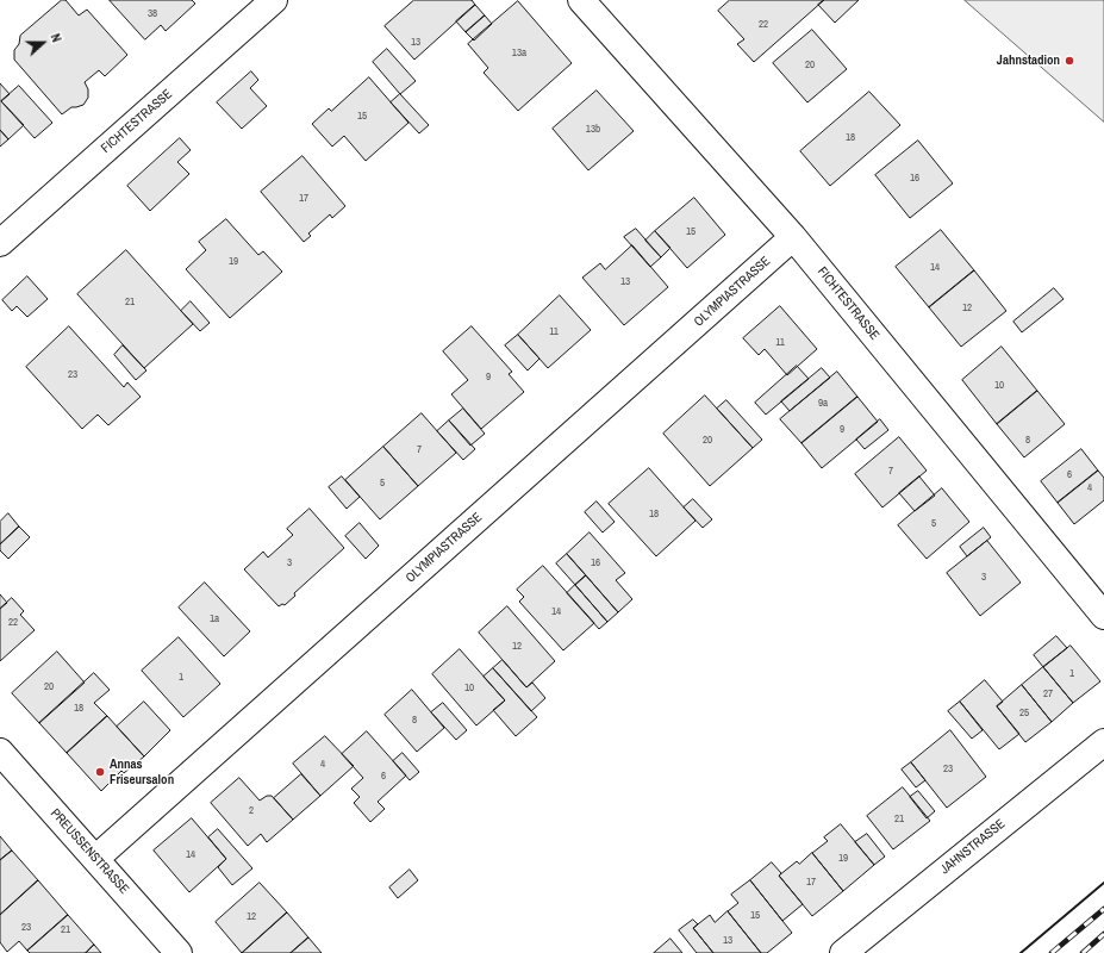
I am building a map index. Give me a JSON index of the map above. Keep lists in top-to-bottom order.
{
  "streets": {
    "street": [
      "FICHTESTRASSE",
      "OLYMPIASTRASSE",
      "JAHNSTRASSE",
      "PREUSSENSTRASSE"
    ]
  },
  "crossings": [
    ["FICHTESTRASSE", "OLYMPIASTRASSE"],
    ["OLYMPIASTRASSE", "PREUSSENSTRASSE"]
  ],
  "places": ["Jahnstadion", "Annas Friseursalon"],
  "house_numbers": [
    "38",
    "22",
    "13",
    "13a",
    "20",
    "15",
    "13b",
    "18",
    "16",
    "17",
    "15",
    "19",
    "14",
    "13",
    "21",
    "12",
    "11",
    "11",
    "23",
    "9",
    "10",
    "9a",
    "9",
    "20",
    "8",
    "7",
    "7",
    "6",
    "5",
    "4",
    "18",
    "5",
    "3",
    "16",
    "3",
    "14",
    "1a",
    "22",
    "12",
    "1",
    "1",
    "20",
    "10",
    "27",
    "18",
    "25",
    "8",
    "4",
    "23",
    "6",
    "2",
    "21",
    "14",
    "19",
    "17",
    "15",
    "12",
    "23",
    "21",
    "13"
  ],
  "north": "right"
}
